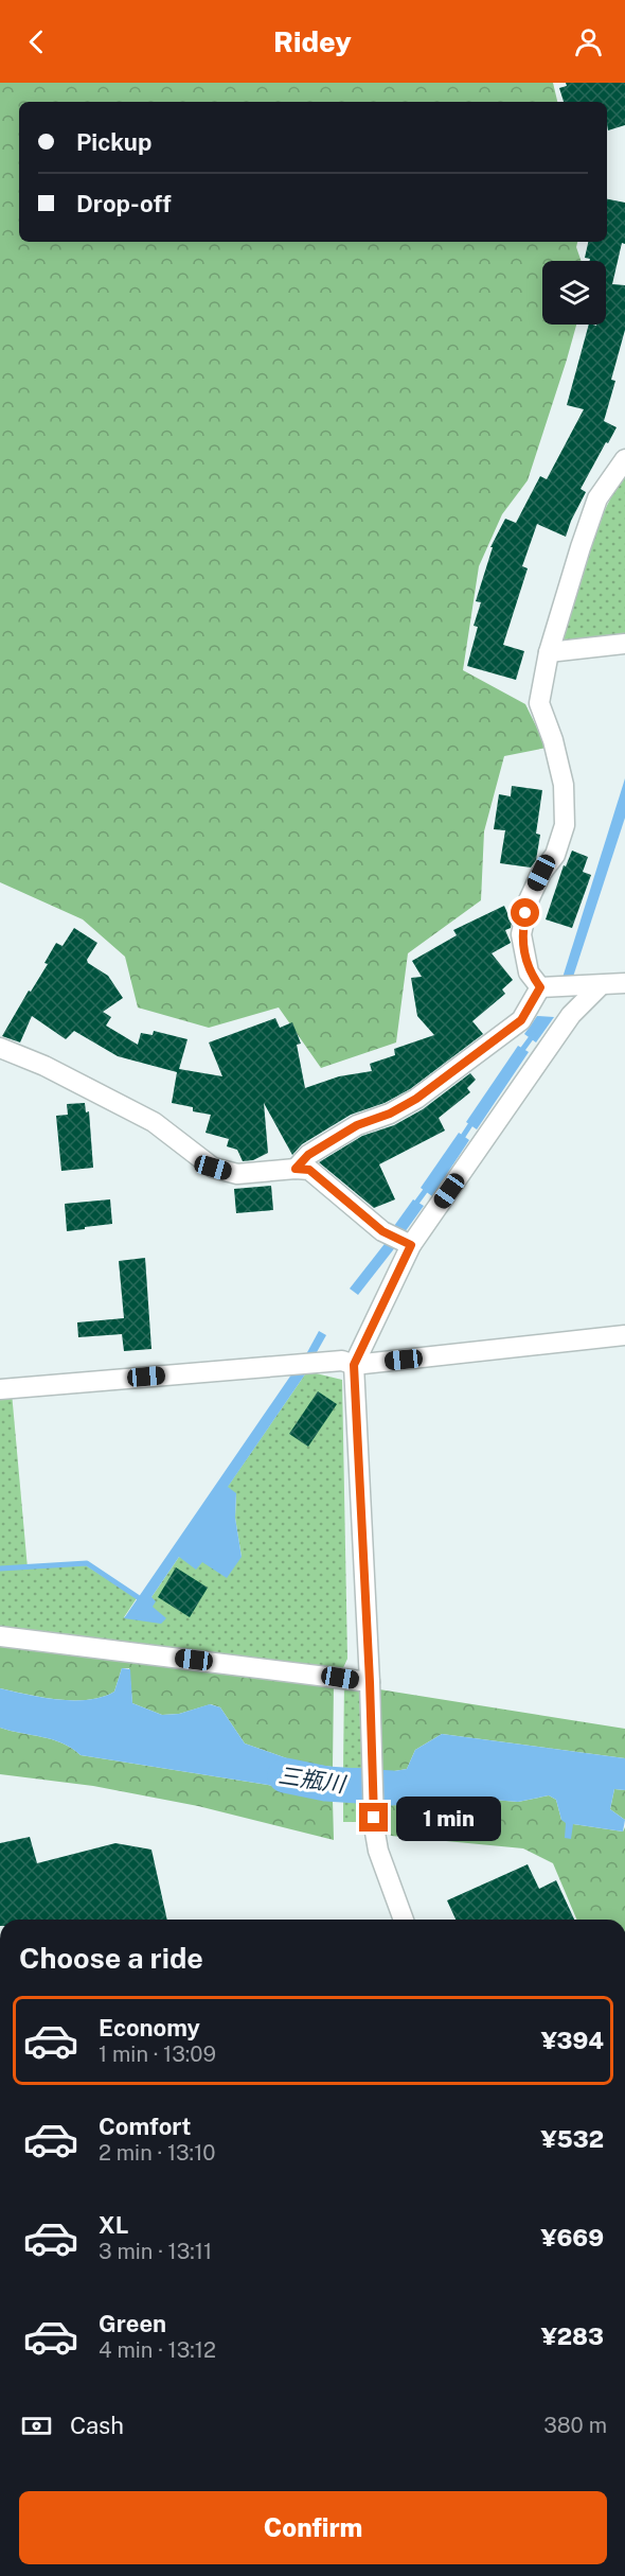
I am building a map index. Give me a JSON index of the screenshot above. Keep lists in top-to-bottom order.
{
  "water": ["三瓶川"],
  "page": {
    "header": "Ridey",
    "banner": ["Pickup", "Drop-off"],
    "bubble": "1 min",
    "heading": "Choose a ride",
    "list": [
      {
        "name": "Economy",
        "note": "1 min · 13:09",
        "value": "¥394"
      },
      {
        "name": "Comfort",
        "note": "2 min · 13:10",
        "value": "¥532"
      },
      {
        "name": "XL",
        "note": "3 min · 13:11",
        "value": "¥669"
      },
      {
        "name": "Green",
        "note": "4 min · 13:12",
        "value": "¥283"
      }
    ],
    "pay": ["Cash", "380 m"],
    "buttons": "Confirm"
  }
}
